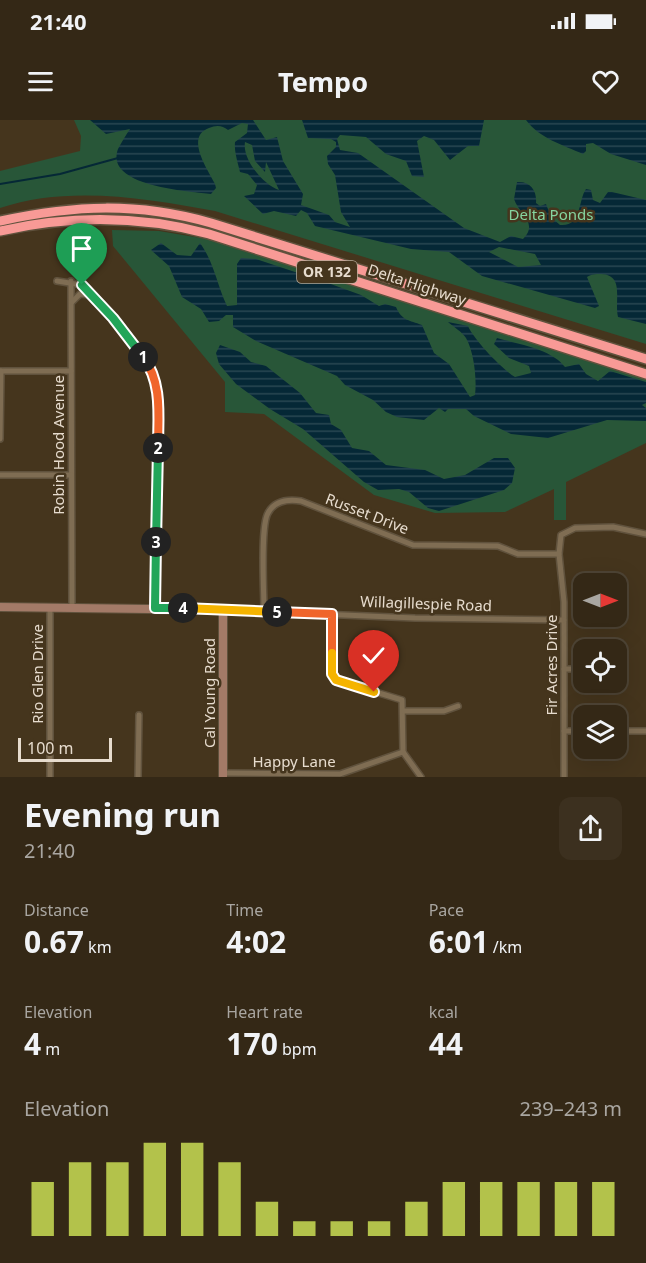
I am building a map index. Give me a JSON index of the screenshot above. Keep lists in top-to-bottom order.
{
  "streets": {
    "highway": ["OR 132", "Delta Highway"],
    "main road": ["Willagillespie Road", "Cal Young Road"],
    "street": [
      "Robin Hood Avenue",
      "Russet Drive",
      "Fir Acres Drive",
      "Rio Glen Drive",
      "Happy Lane"
    ]
  },
  "crossings": [
    ["Robin Hood Avenue", "Willagillespie Road"],
    ["Russet Drive", "Willagillespie Road"],
    ["Russet Drive", "Fir Acres Drive"],
    ["Willagillespie Road", "Fir Acres Drive"],
    ["Willagillespie Road", "Rio Glen Drive"],
    ["Willagillespie Road", "Cal Young Road"],
    ["Cal Young Road", "Happy Lane"]
  ],
  "parks": ["Delta Ponds"],
  "scale_bar": "100 m",
  "north": "right",
  "page": {
    "status": "21:40",
    "header": "Tempo",
    "pins": [
      "1",
      "2",
      "3",
      "4",
      "5"
    ],
    "scale": "100 m",
    "heading": ["Evening run", "21:40"],
    "stats": [
      ["Distance", "0.67 km"],
      ["Time", "4:02"],
      ["Pace", "6:01 /km"],
      ["Elevation", "4 m"],
      ["Heart rate", "170 bpm"],
      ["kcal", "44"]
    ],
    "chart": ["Elevation", "239–243 m"]
  }
}
